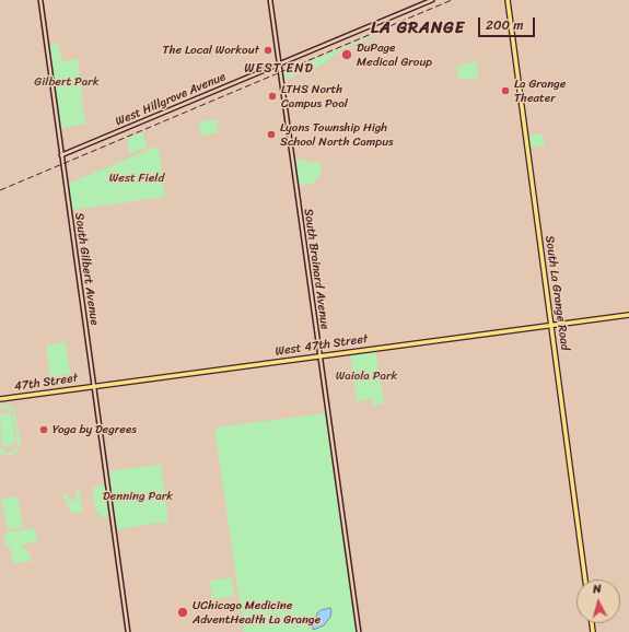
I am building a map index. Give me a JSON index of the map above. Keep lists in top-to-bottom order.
{
  "streets": {
    "main road": ["South La Grange Road", "West 47th Street", "47th Street"],
    "street": ["West Hillgrove Avenue", "South Gilbert Avenue", "South Brainard Avenue"]
  },
  "crossings": [
    ["West Hillgrove Avenue", "South Gilbert Avenue"],
    ["West Hillgrove Avenue", "South Brainard Avenue"],
    ["South Gilbert Avenue", "West 47th Street"],
    ["South Gilbert Avenue", "47th Street"],
    ["South Brainard Avenue", "West 47th Street"],
    ["South La Grange Road", "West 47th Street"],
    ["West 47th Street", "47th Street"]
  ],
  "districts": ["LA GRANGE", "WEST END"],
  "parks": [
    "Gilbert Park",
    "West Field",
    "Waiola Park",
    "Denning Park"
  ],
  "places": [
    "The Local Workout",
    "DuPage Medical Group",
    "La Grange Theater",
    "LTHS North Campus Pool",
    "Lyons Township High School North Campus",
    "Yoga by Degrees",
    "UChicago Medicine AdventHealth La Grange"
  ],
  "scale_bar": "200 m",
  "north": "top"
}
